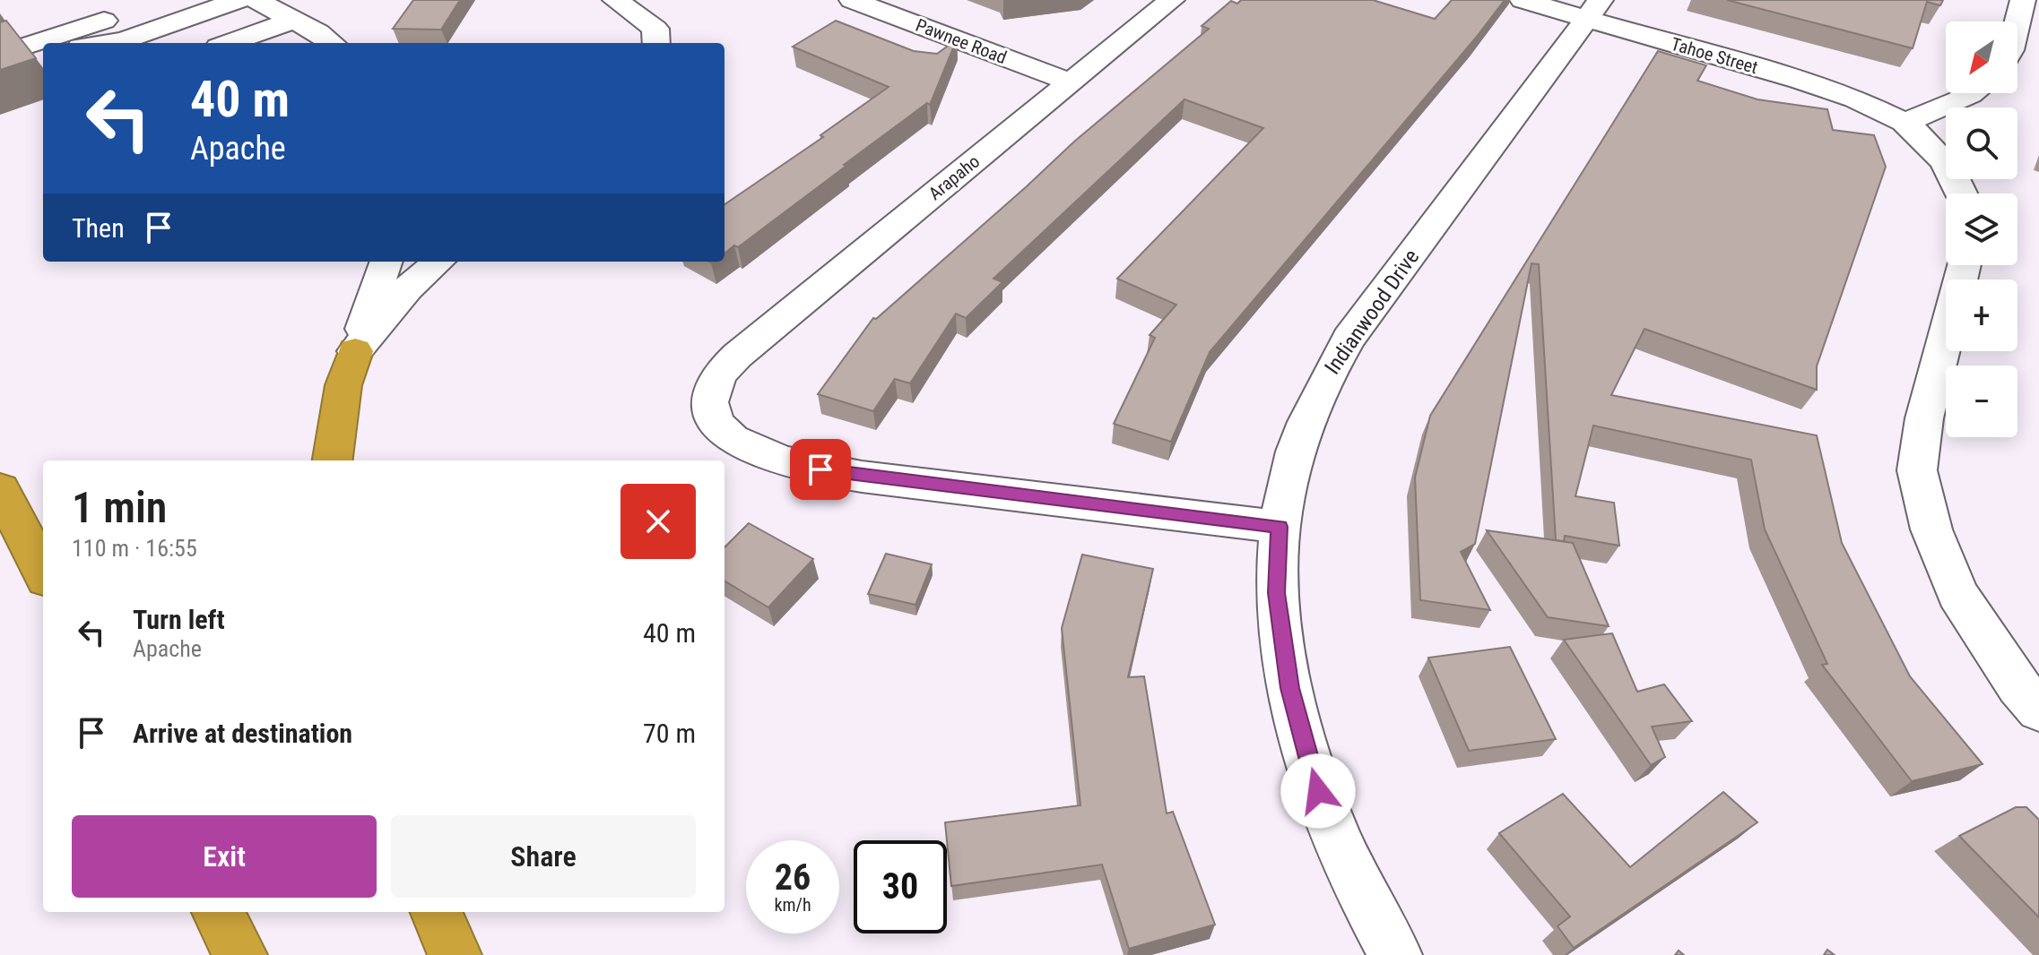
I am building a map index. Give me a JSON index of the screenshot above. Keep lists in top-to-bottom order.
{
  "streets": {
    "street": [
      "Pawnee Road",
      "Tahoe Street",
      "Arapaho",
      "Indianwood Drive"
    ]
  },
  "crossings": [
    ["Pawnee Road", "Arapaho"],
    ["Tahoe Street", "Indianwood Drive"],
    ["Arapaho", "Indianwood Drive"]
  ],
  "north": "bottom left",
  "page": {
    "map_buttons": ["+", "−"],
    "turn": ["40 m", "Apache"],
    "then": "Then",
    "heading": ["1 min", "110 m · 16:55"],
    "list": [
      {
        "name": "Turn left",
        "note": "Apache",
        "value": "40 m"
      },
      {
        "name": "Arrive at destination",
        "value": "70 m"
      }
    ],
    "buttons": ["Exit", "Share"],
    "speed": "26 km/h",
    "limit": "30"
  }
}
